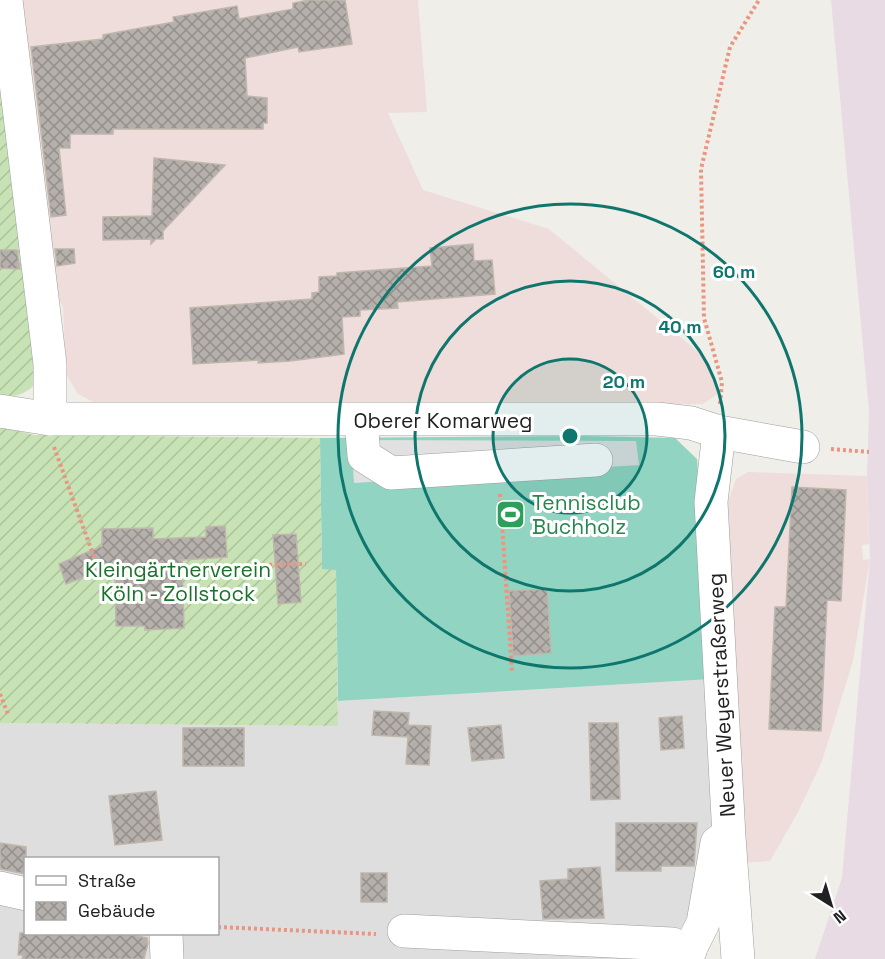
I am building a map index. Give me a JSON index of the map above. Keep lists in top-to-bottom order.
{
  "streets": {
    "street": ["Oberer Komarweg", "Neuer Weyerstraßerweg"]
  },
  "crossings": [
    ["Oberer Komarweg", "Neuer Weyerstraßerweg"]
  ],
  "parks": ["Kleingärtnerverein Köln - Zollstock"],
  "places": {
    "sports": ["Tennisclub Buchholz"]
  },
  "legend": ["Straße", "Gebäude"],
  "north": "bottom right",
  "rings": ["60 m", "40 m", "20 m"]
}
